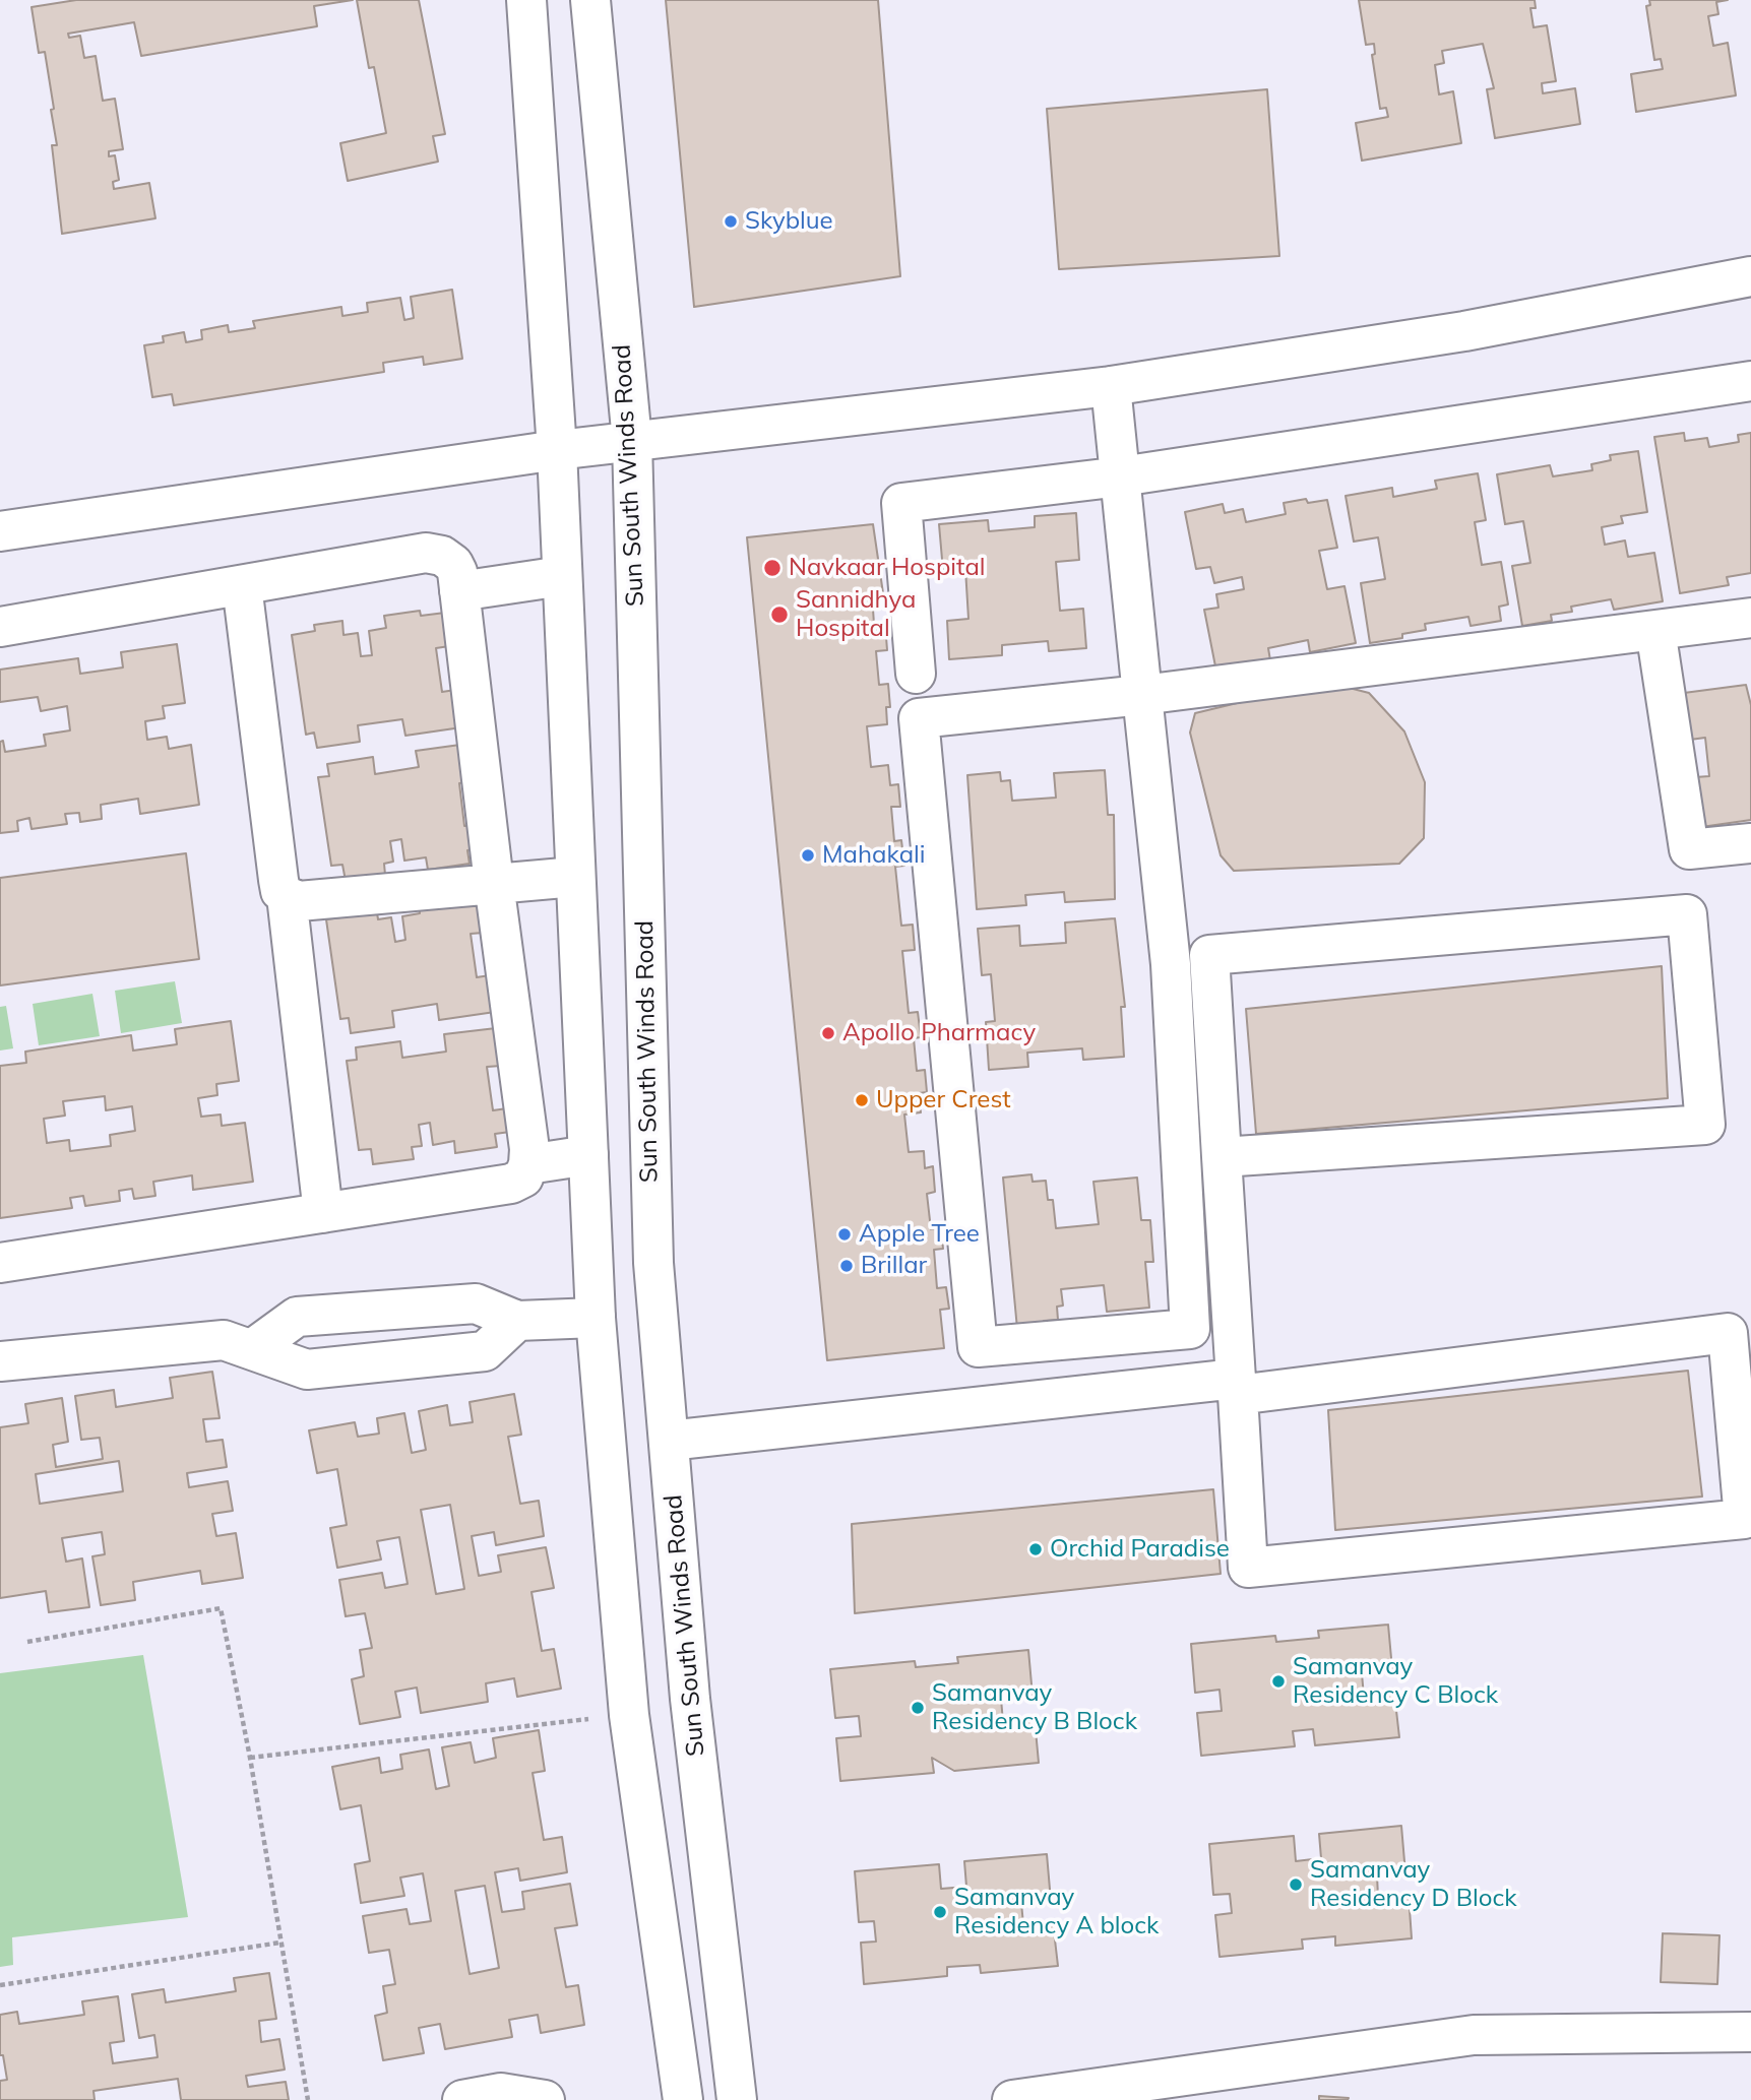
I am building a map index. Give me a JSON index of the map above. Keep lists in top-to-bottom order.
{
  "streets": {
    "street": ["Sun South Winds Road"]
  },
  "places": [
    "Skyblue",
    "Navkaar Hospital",
    "Sannidhya Hospital",
    "Mahakali",
    "Apollo Pharmacy",
    "Upper Crest",
    "Apple Tree",
    "Brillar",
    "Orchid Paradise",
    "Samanvay Residency C Block",
    "Samanvay Residency B Block",
    "Samanvay Residency D Block",
    "Samanvay Residency A block"
  ]
}
